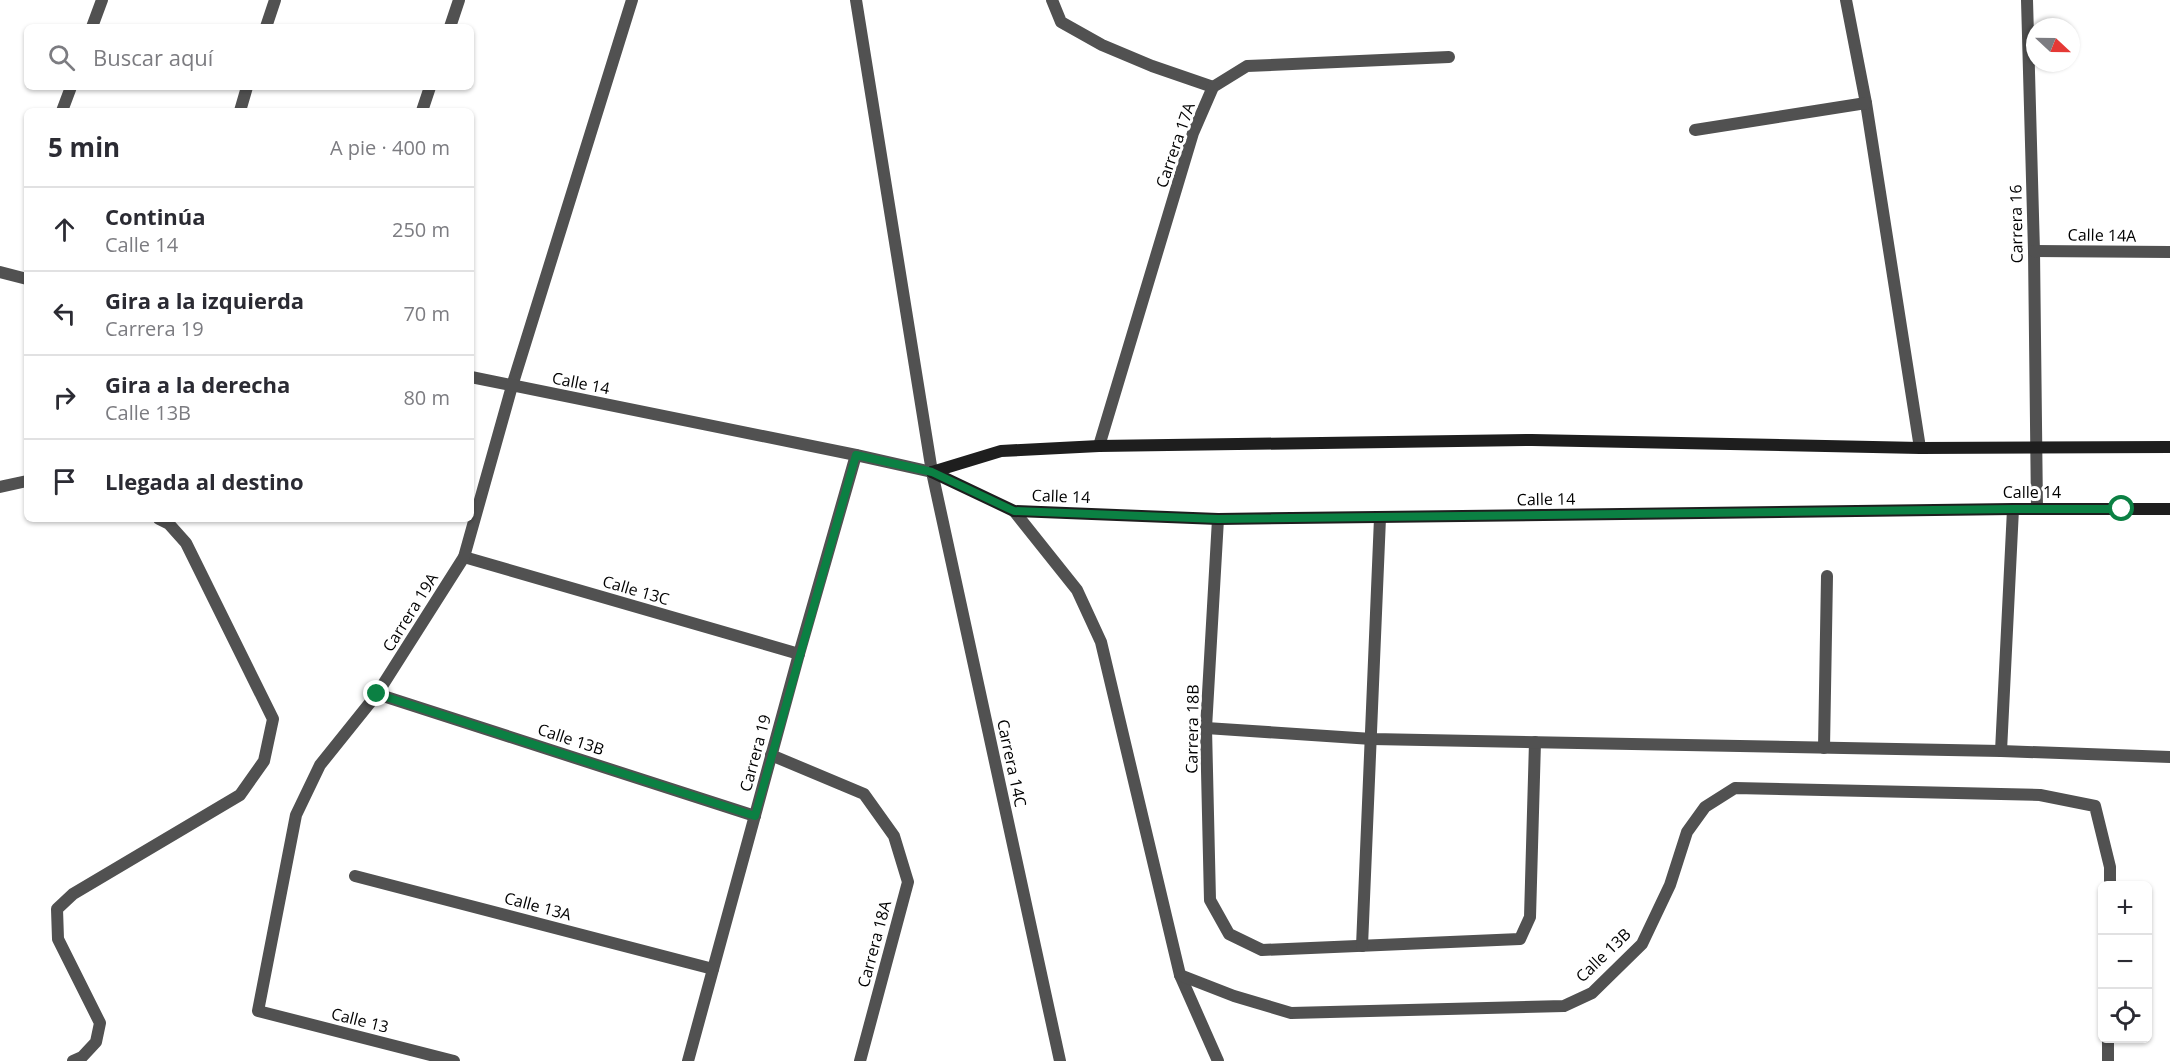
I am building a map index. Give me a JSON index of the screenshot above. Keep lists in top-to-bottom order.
{
  "streets": {
    "main road": ["Calle 14"],
    "street": [
      "Carrera 17A",
      "Carrera 16",
      "Calle 14A",
      "Calle 13C",
      "Carrera 19A",
      "Carrera 18B",
      "Calle 13B",
      "Carrera 19",
      "Carrera 14C",
      "Calle 13A",
      "Carrera 18A",
      "Calle 13"
    ]
  },
  "crossings": [
    ["Carrera 17A", "Calle 14"],
    ["Carrera 16", "Calle 14A"],
    ["Carrera 16", "Calle 14"],
    ["Calle 14", "Carrera 19A"],
    ["Calle 14", "Carrera 18B"],
    ["Calle 14", "Carrera 19"],
    ["Calle 14", "Carrera 14C"],
    ["Calle 13C", "Carrera 19A"],
    ["Calle 13C", "Carrera 19"],
    ["Carrera 19A", "Calle 13B"],
    ["Carrera 19A", "Calle 13"],
    ["Calle 13B", "Carrera 19"],
    ["Carrera 19", "Calle 13A"],
    ["Carrera 19", "Carrera 18A"]
  ],
  "north": "right",
  "page": {
    "search": "Buscar aquí",
    "heading": ["5 min", "A pie · 400 m"],
    "list": [
      ["Continúa", "Calle 14", "250 m"],
      ["Gira a la izquierda", "Carrera 19", "70 m"],
      ["Gira a la derecha", "Calle 13B", "80 m"],
      "Llegada al destino"
    ],
    "map_buttons": ["+", "−"]
  }
}
